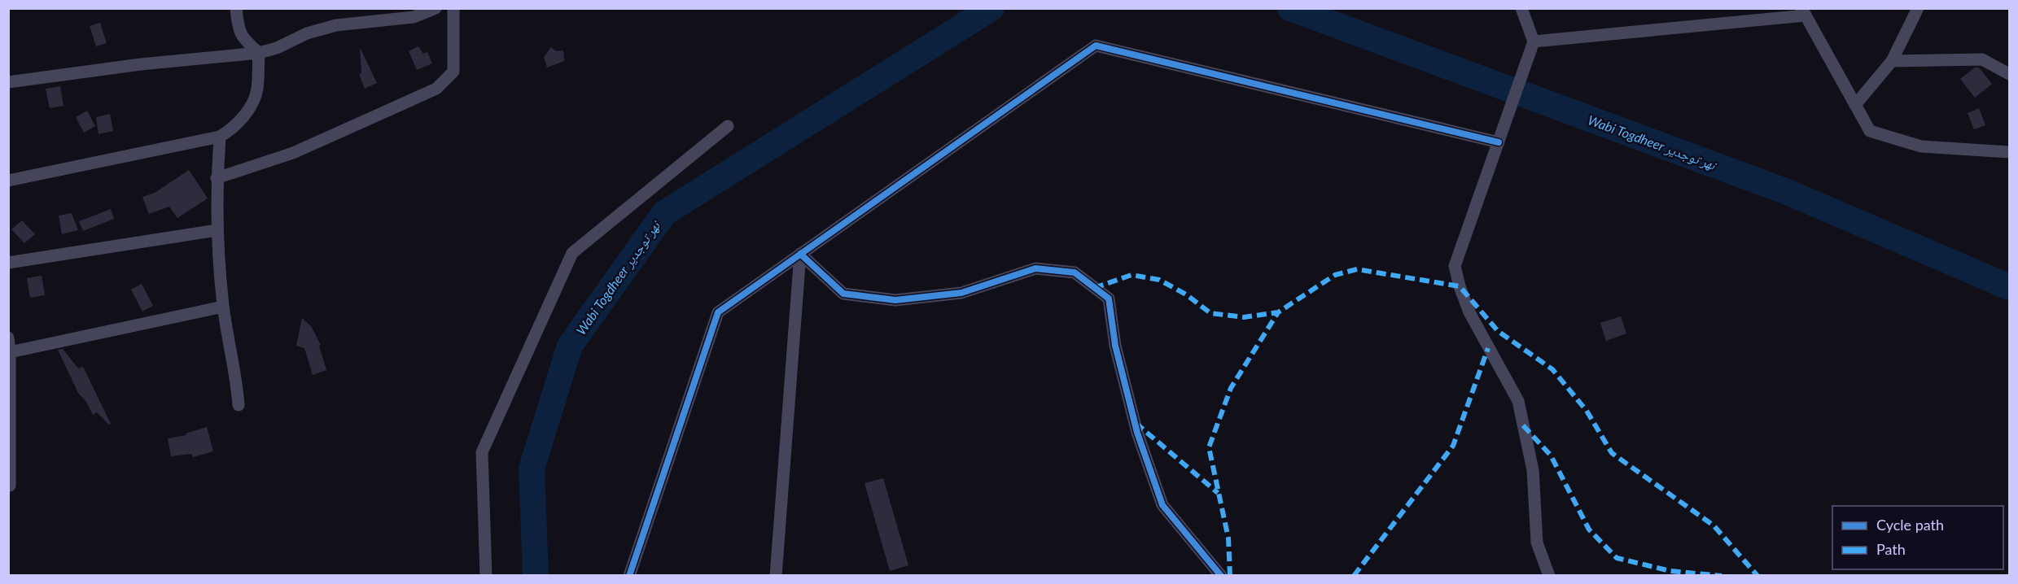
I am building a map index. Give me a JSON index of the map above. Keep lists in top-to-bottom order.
{
  "water": ["Wabi Togdheer نهر توجدير"],
  "legend": ["Cycle path", "Path"]
}
